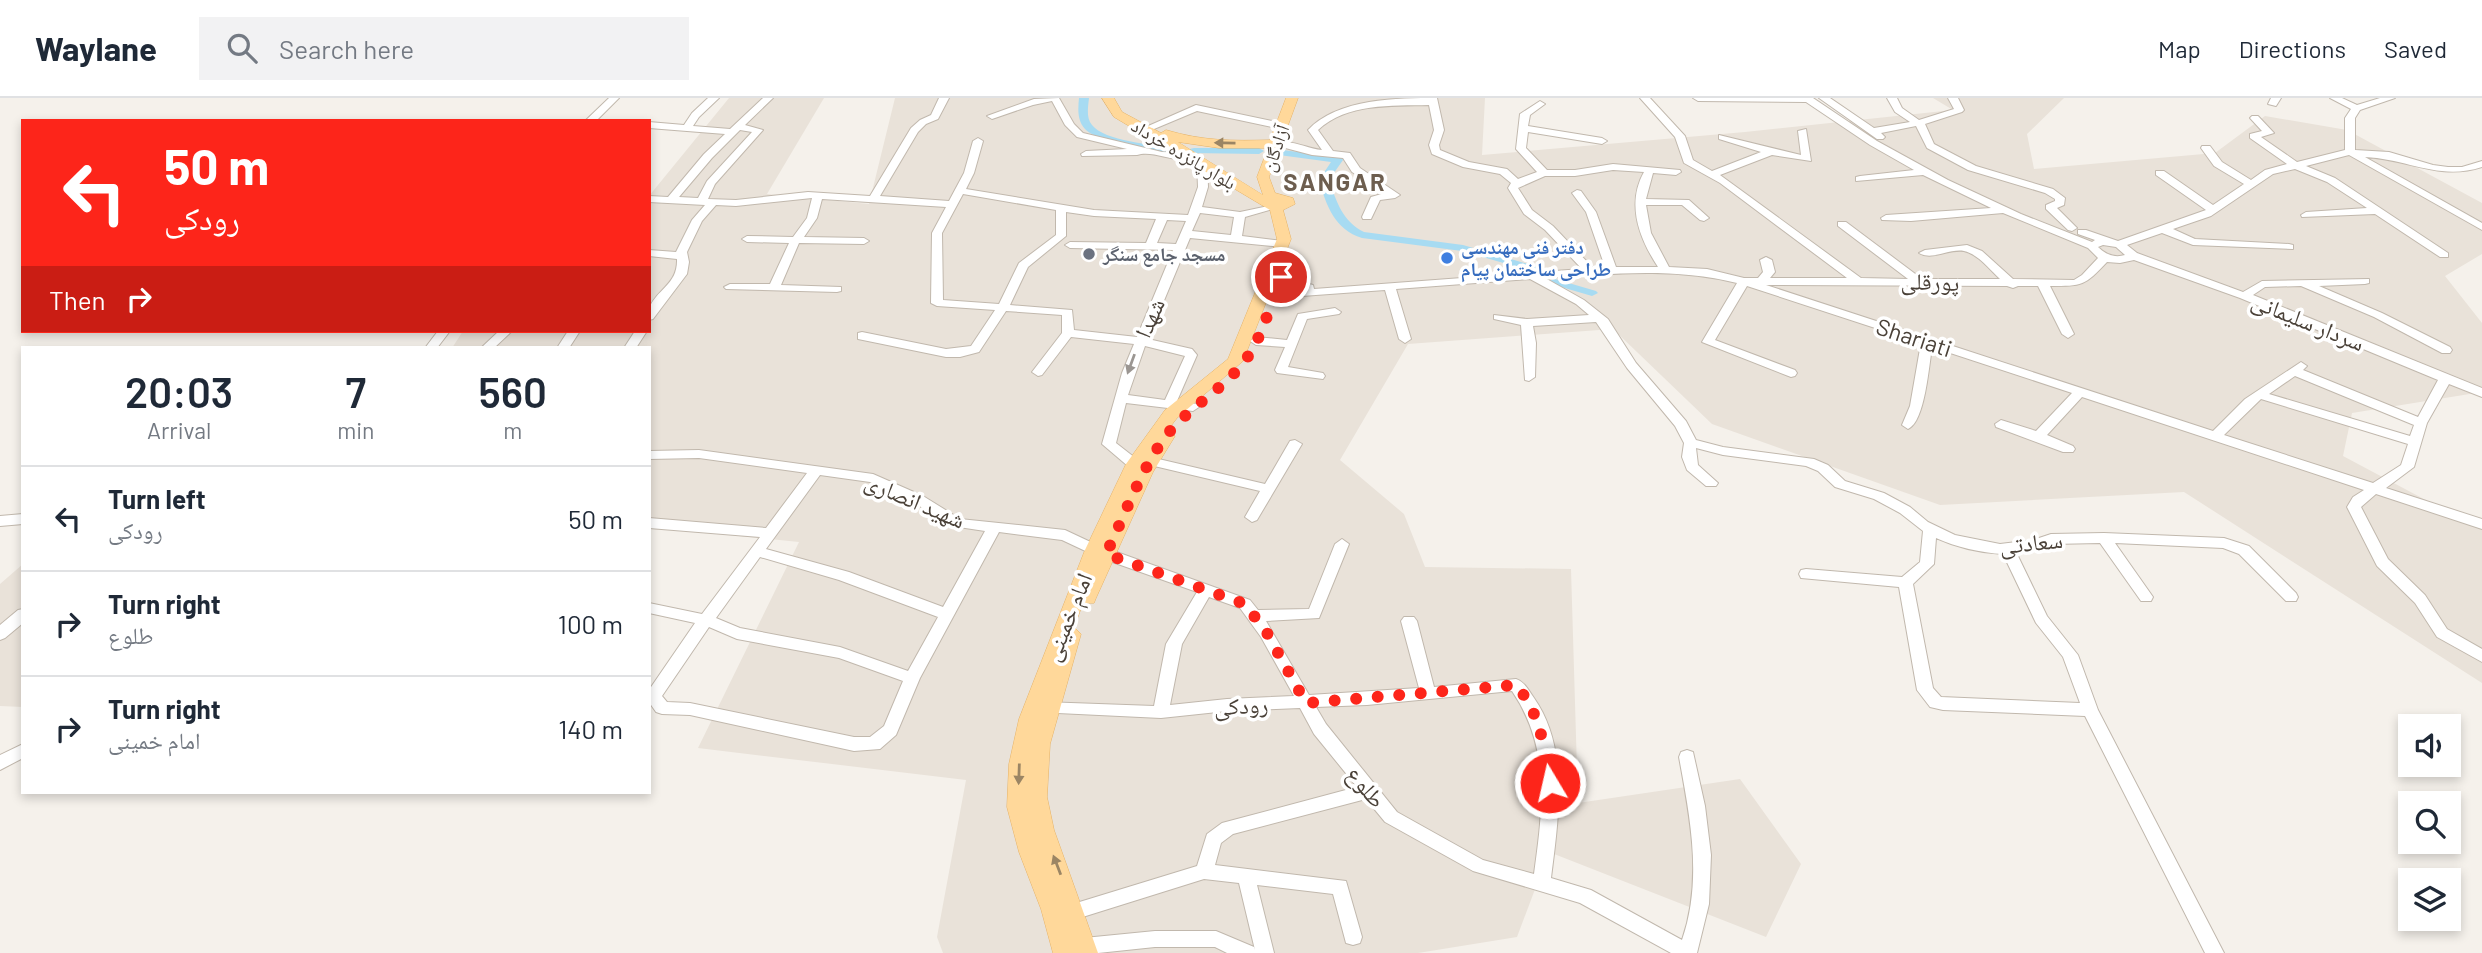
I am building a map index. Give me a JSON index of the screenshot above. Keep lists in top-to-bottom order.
{
  "streets": {
    "main road": ["آزادگان", "بلوار پانزده خرداد", "امام خمینی"],
    "street": [
      "پورقلی",
      "شهدا",
      "سردار سلیمانی",
      "Shariati",
      "شهید انصاری",
      "سعادتی",
      "رودکی",
      "طلوع"
    ]
  },
  "crossings": [
    ["آزادگان", "بلوار پانزده خرداد"],
    ["آزادگان", "امام خمینی"],
    ["بلوار پانزده خرداد", "شهدا"],
    ["بلوار پانزده خرداد", "امام خمینی"],
    ["پورقلی", "Shariati"],
    ["شهدا", "امام خمینی"],
    ["Shariati", "امام خمینی"],
    ["شهید انصاری", "امام خمینی"],
    ["شهید انصاری", "طلوع"],
    ["امام خمینی", "رودکی"],
    ["امام خمینی", "طلوع"],
    ["رودکی", "طلوع"]
  ],
  "districts": ["SANGAR"],
  "places": ["مسجد جامع سنگر", "دفتر فنی مهندسی طراحی ساختمان پیام"],
  "page": {
    "header": "Waylane",
    "search": "Search here",
    "nav": ["Map", "Directions", "Saved"],
    "turn": ["50 m", "رودکی"],
    "then": "Then",
    "eta": [
      "20:03",
      "Arrival",
      "7",
      "min",
      "560",
      "m"
    ],
    "list": [
      {
        "name": "Turn left",
        "note": "رودکی",
        "value": "50 m"
      },
      {
        "name": "Turn right",
        "note": "طلوع",
        "value": "100 m"
      },
      {
        "name": "Turn right",
        "note": "امام خمینی",
        "value": "140 m"
      }
    ]
  }
}
